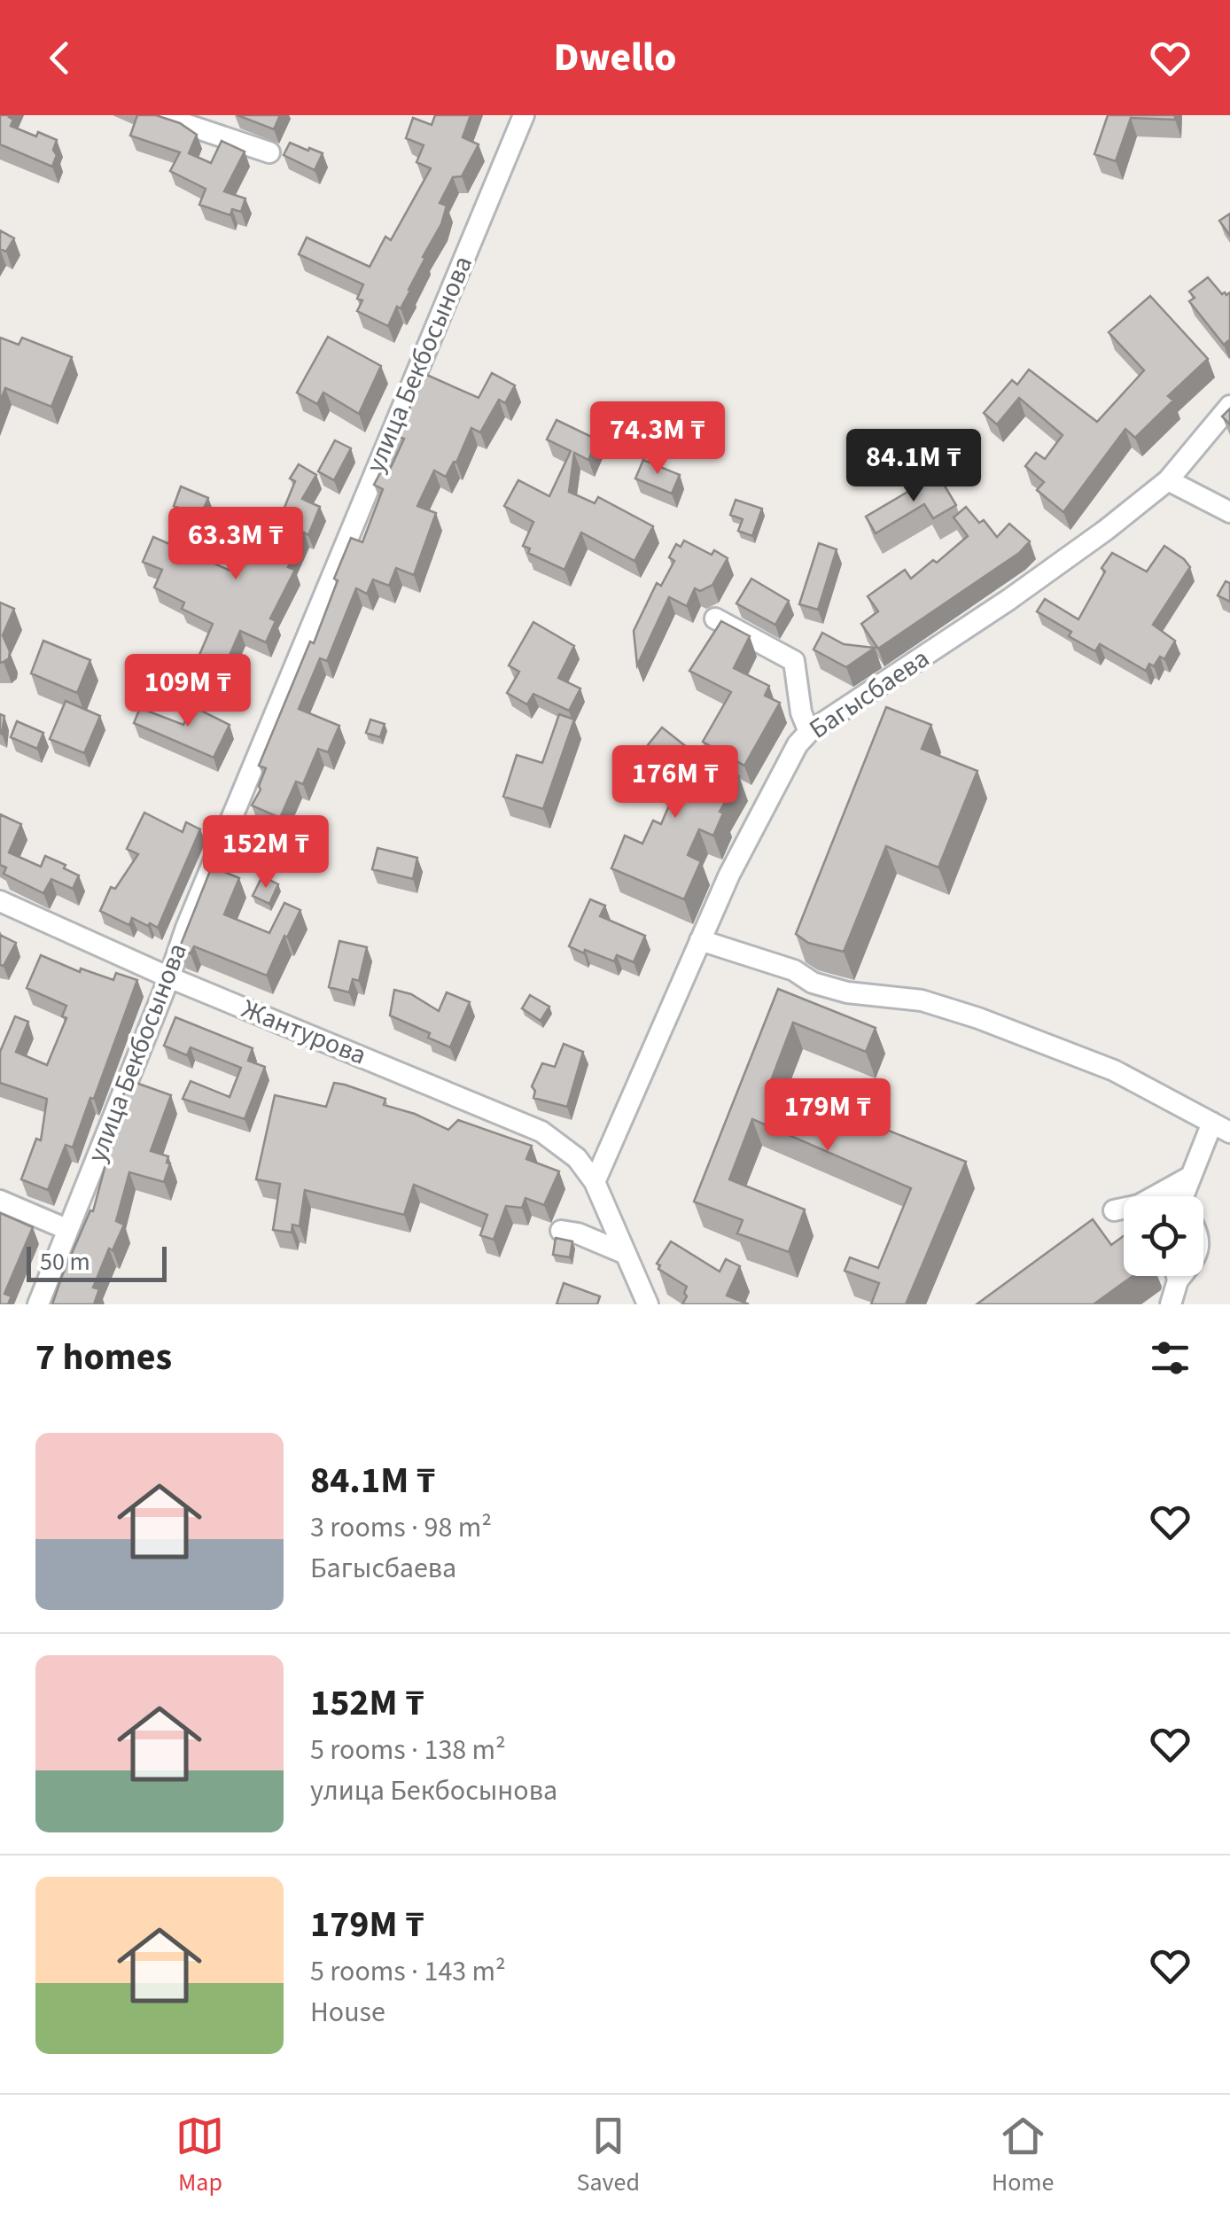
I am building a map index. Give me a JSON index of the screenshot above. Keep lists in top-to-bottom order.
{
  "streets": {
    "street": ["улица Бекбосынова", "Багысбаева", "Жантурова"]
  },
  "crossings": [
    ["улица Бекбосынова", "Жантурова"],
    ["Багысбаева", "Жантурова"]
  ],
  "scale_bar": "50 m",
  "page": {
    "header": "Dwello",
    "price": [
      "74.3M ₸",
      "84.1M ₸",
      "63.3M ₸",
      "109M ₸",
      "176M ₸",
      "152M ₸",
      "179M ₸"
    ],
    "scale": "50 m",
    "heading": "7 homes",
    "list": [
      {
        "name": "84.1M ₸",
        "note": "3 rooms · 98 m² · Багысбаева"
      },
      {
        "name": "152M ₸",
        "note": "5 rooms · 138 m² · улица Бекбосынова"
      },
      {
        "name": "179M ₸",
        "note": "5 rooms · 143 m² · House"
      }
    ],
    "tabs": ["Map", "Saved", "Home"]
  }
}
